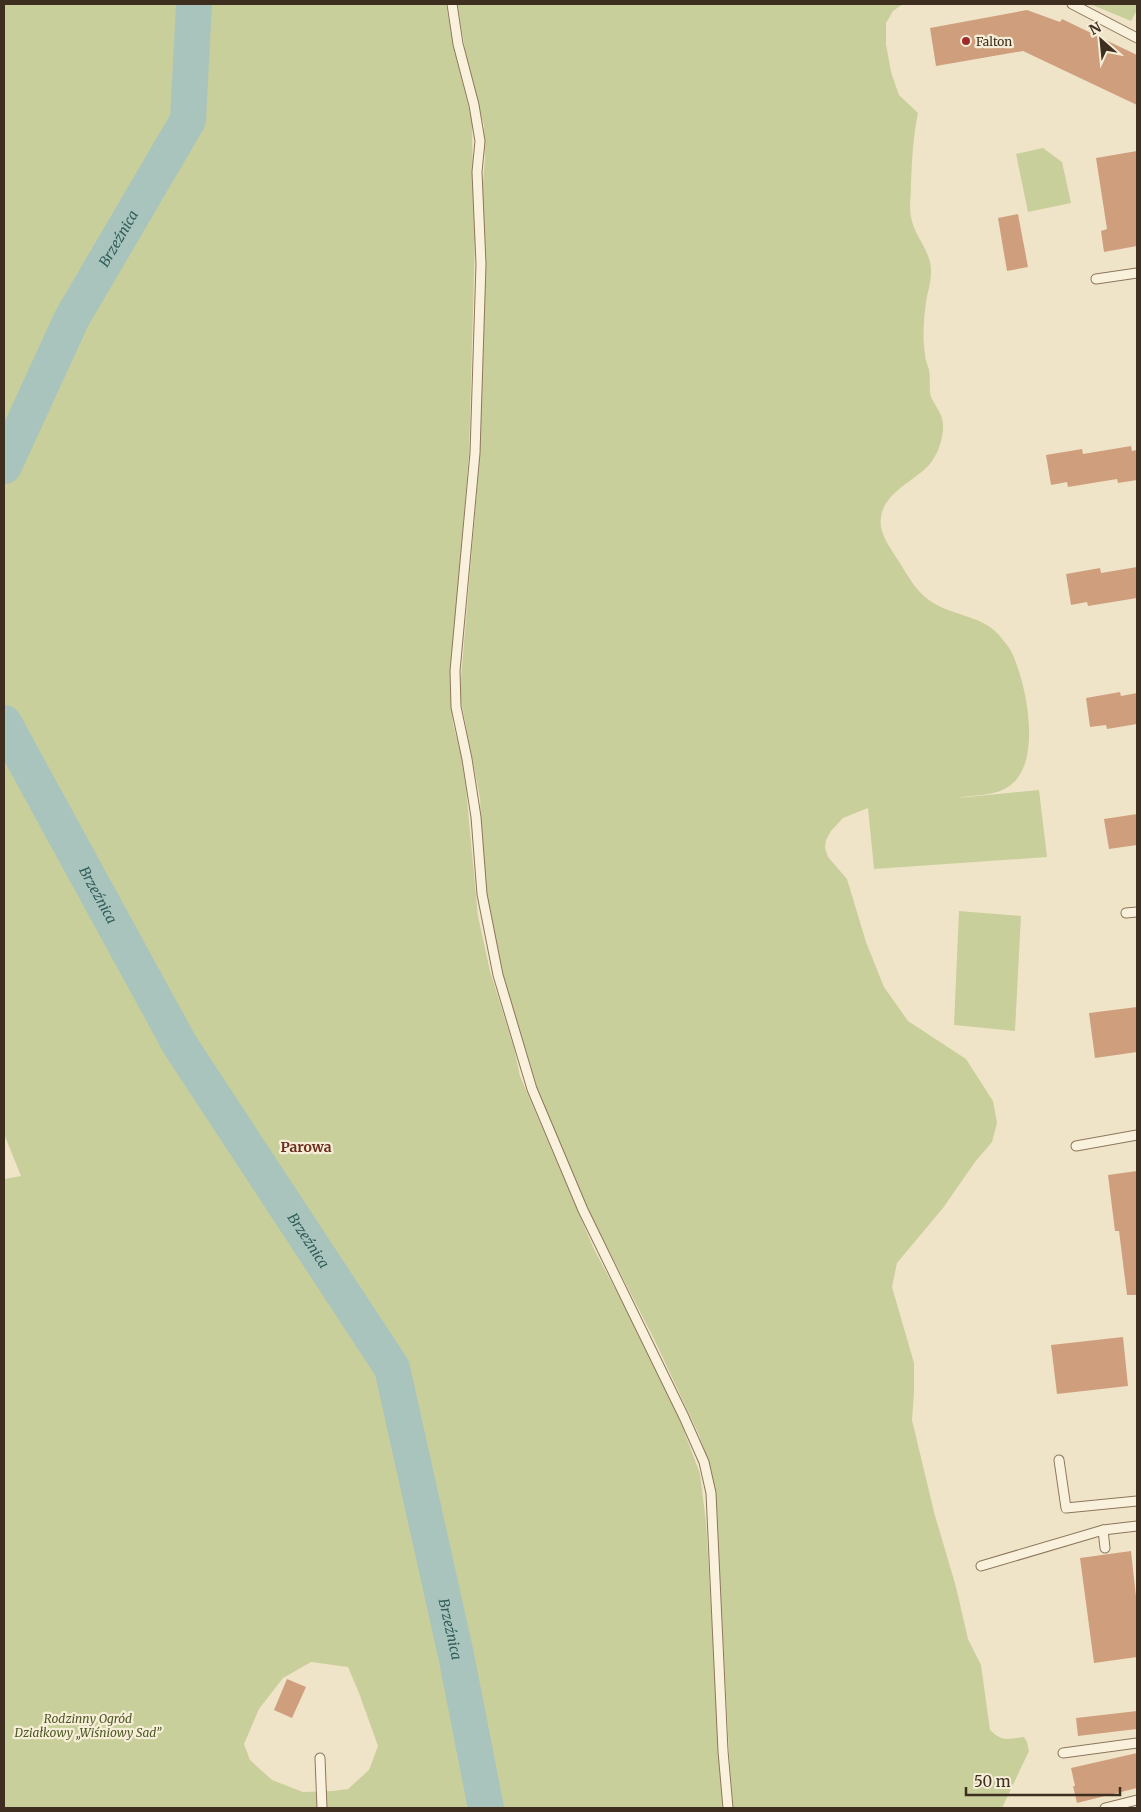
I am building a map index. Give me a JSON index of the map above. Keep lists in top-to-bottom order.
{
  "districts": ["Parowa"],
  "water": ["Brzeźnica"],
  "parks": ["Rodzinny Ogród Działkowy „Wiśniowy Sad”"],
  "places": ["Falton"],
  "scale_bar": "50 m",
  "north": "top left"
}
